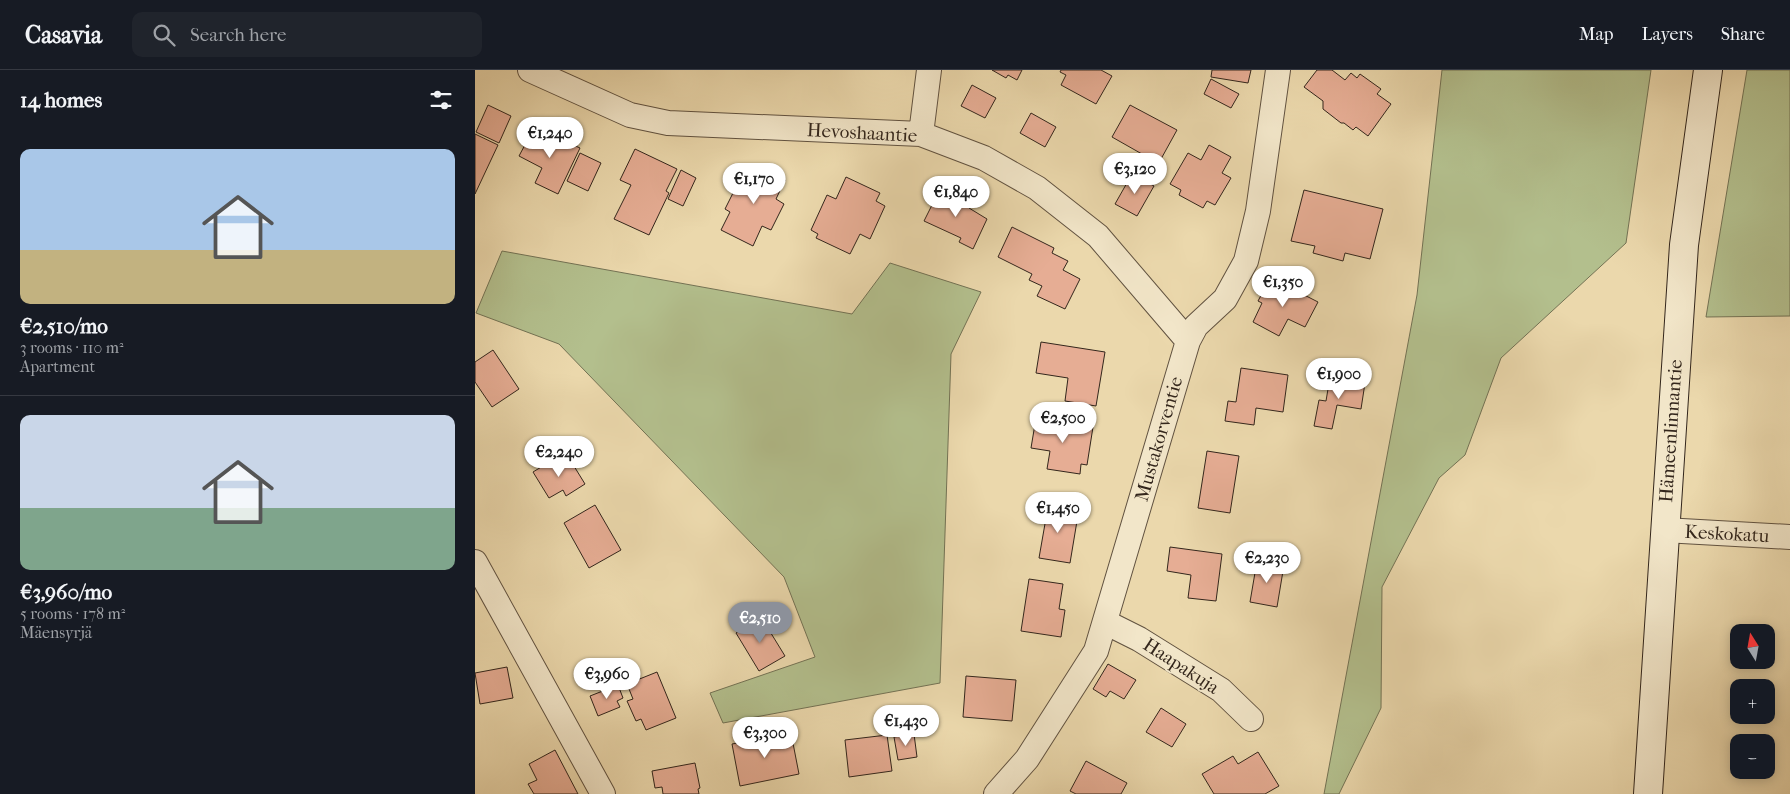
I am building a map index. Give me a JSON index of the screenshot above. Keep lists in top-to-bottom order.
{
  "streets": {
    "main road": ["Hämeenlinnantie"],
    "street": [
      "Hevoshaantie",
      "Mustakorventie",
      "Keskokatu",
      "Haapakuja"
    ]
  },
  "crossings": [
    ["Hevoshaantie", "Mustakorventie"],
    ["Hämeenlinnantie", "Keskokatu"],
    ["Mustakorventie", "Haapakuja"]
  ],
  "north": "top",
  "page": {
    "header": "Casavia",
    "search": "Search here",
    "nav": ["Map", "Layers", "Share"],
    "heading": "14 homes",
    "price": [
      "€1,240",
      "€3,120",
      "€1,170",
      "€1,840",
      "€1,350",
      "€1,900",
      "€2,500",
      "€2,240",
      "€1,450",
      "€2,230",
      "€2,510",
      "€3,960",
      "€1,430",
      "€3,300"
    ],
    "list": [
      {
        "name": "€2,510/mo",
        "note": "3 rooms · 110 m² · Apartment"
      },
      {
        "name": "€3,960/mo",
        "note": "5 rooms · 178 m² · Mäensyrjä"
      }
    ],
    "map_buttons": ["+", "−"]
  }
}
